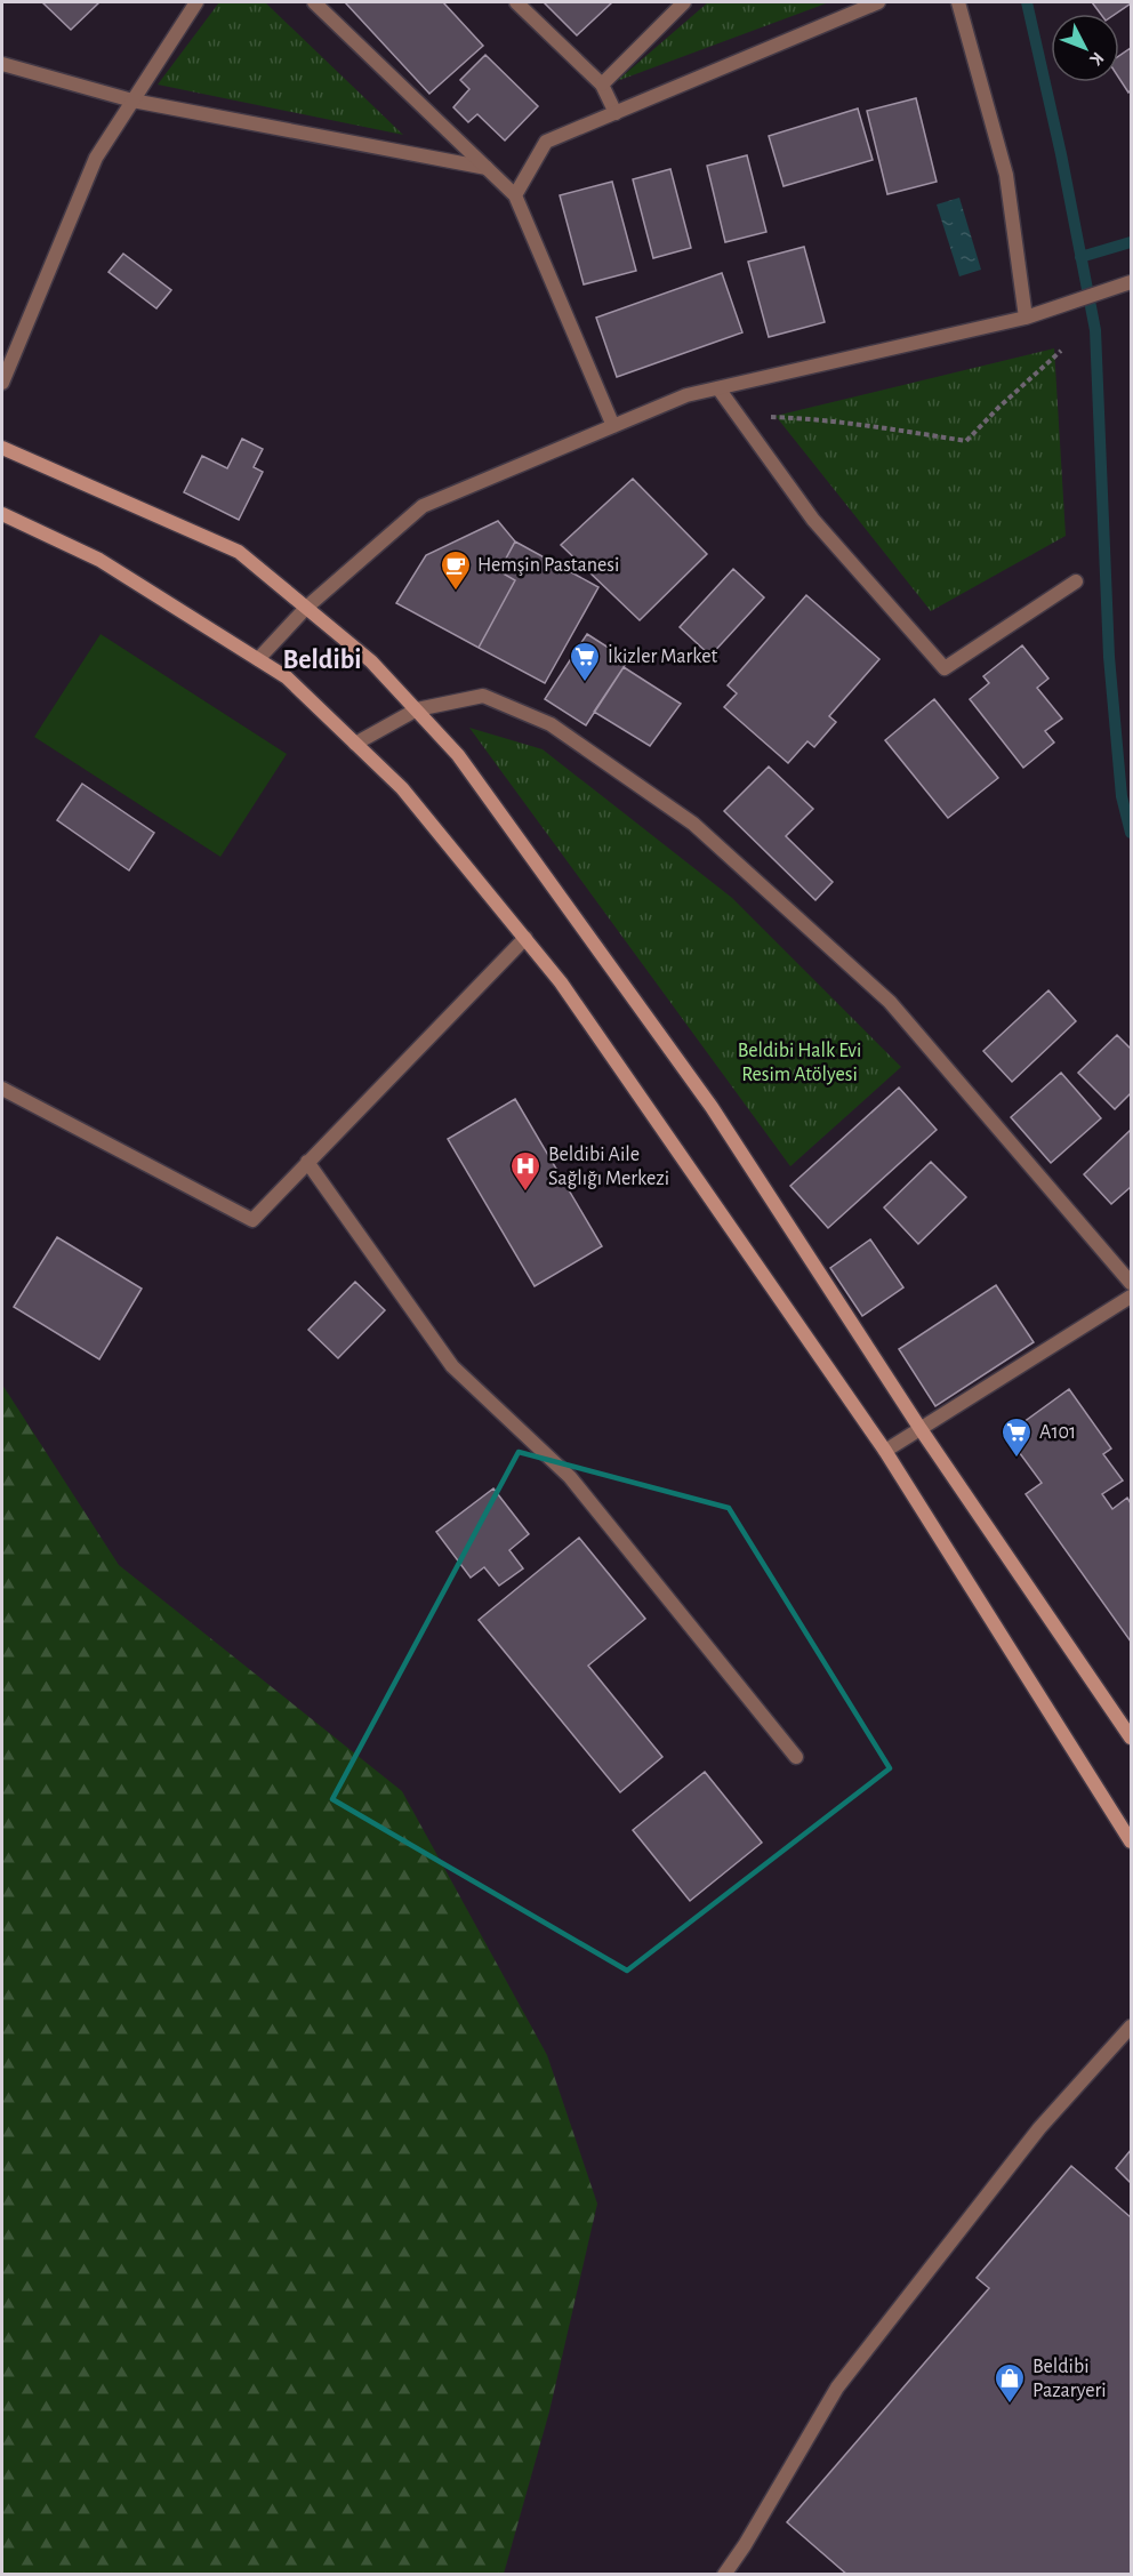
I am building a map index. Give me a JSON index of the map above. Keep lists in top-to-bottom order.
{
  "districts": ["Beldibi"],
  "parks": ["Beldibi Halk Evi Resim Atölyesi"],
  "places": {
    "cafe": ["Hemşin Pastanesi"],
    "supermarket": ["İkizler Market", "A101"],
    "hospital": ["Beldibi Aile Sağlığı Merkezi"],
    "shop": ["Beldibi Pazaryeri"]
  },
  "north": "bottom right"
}
